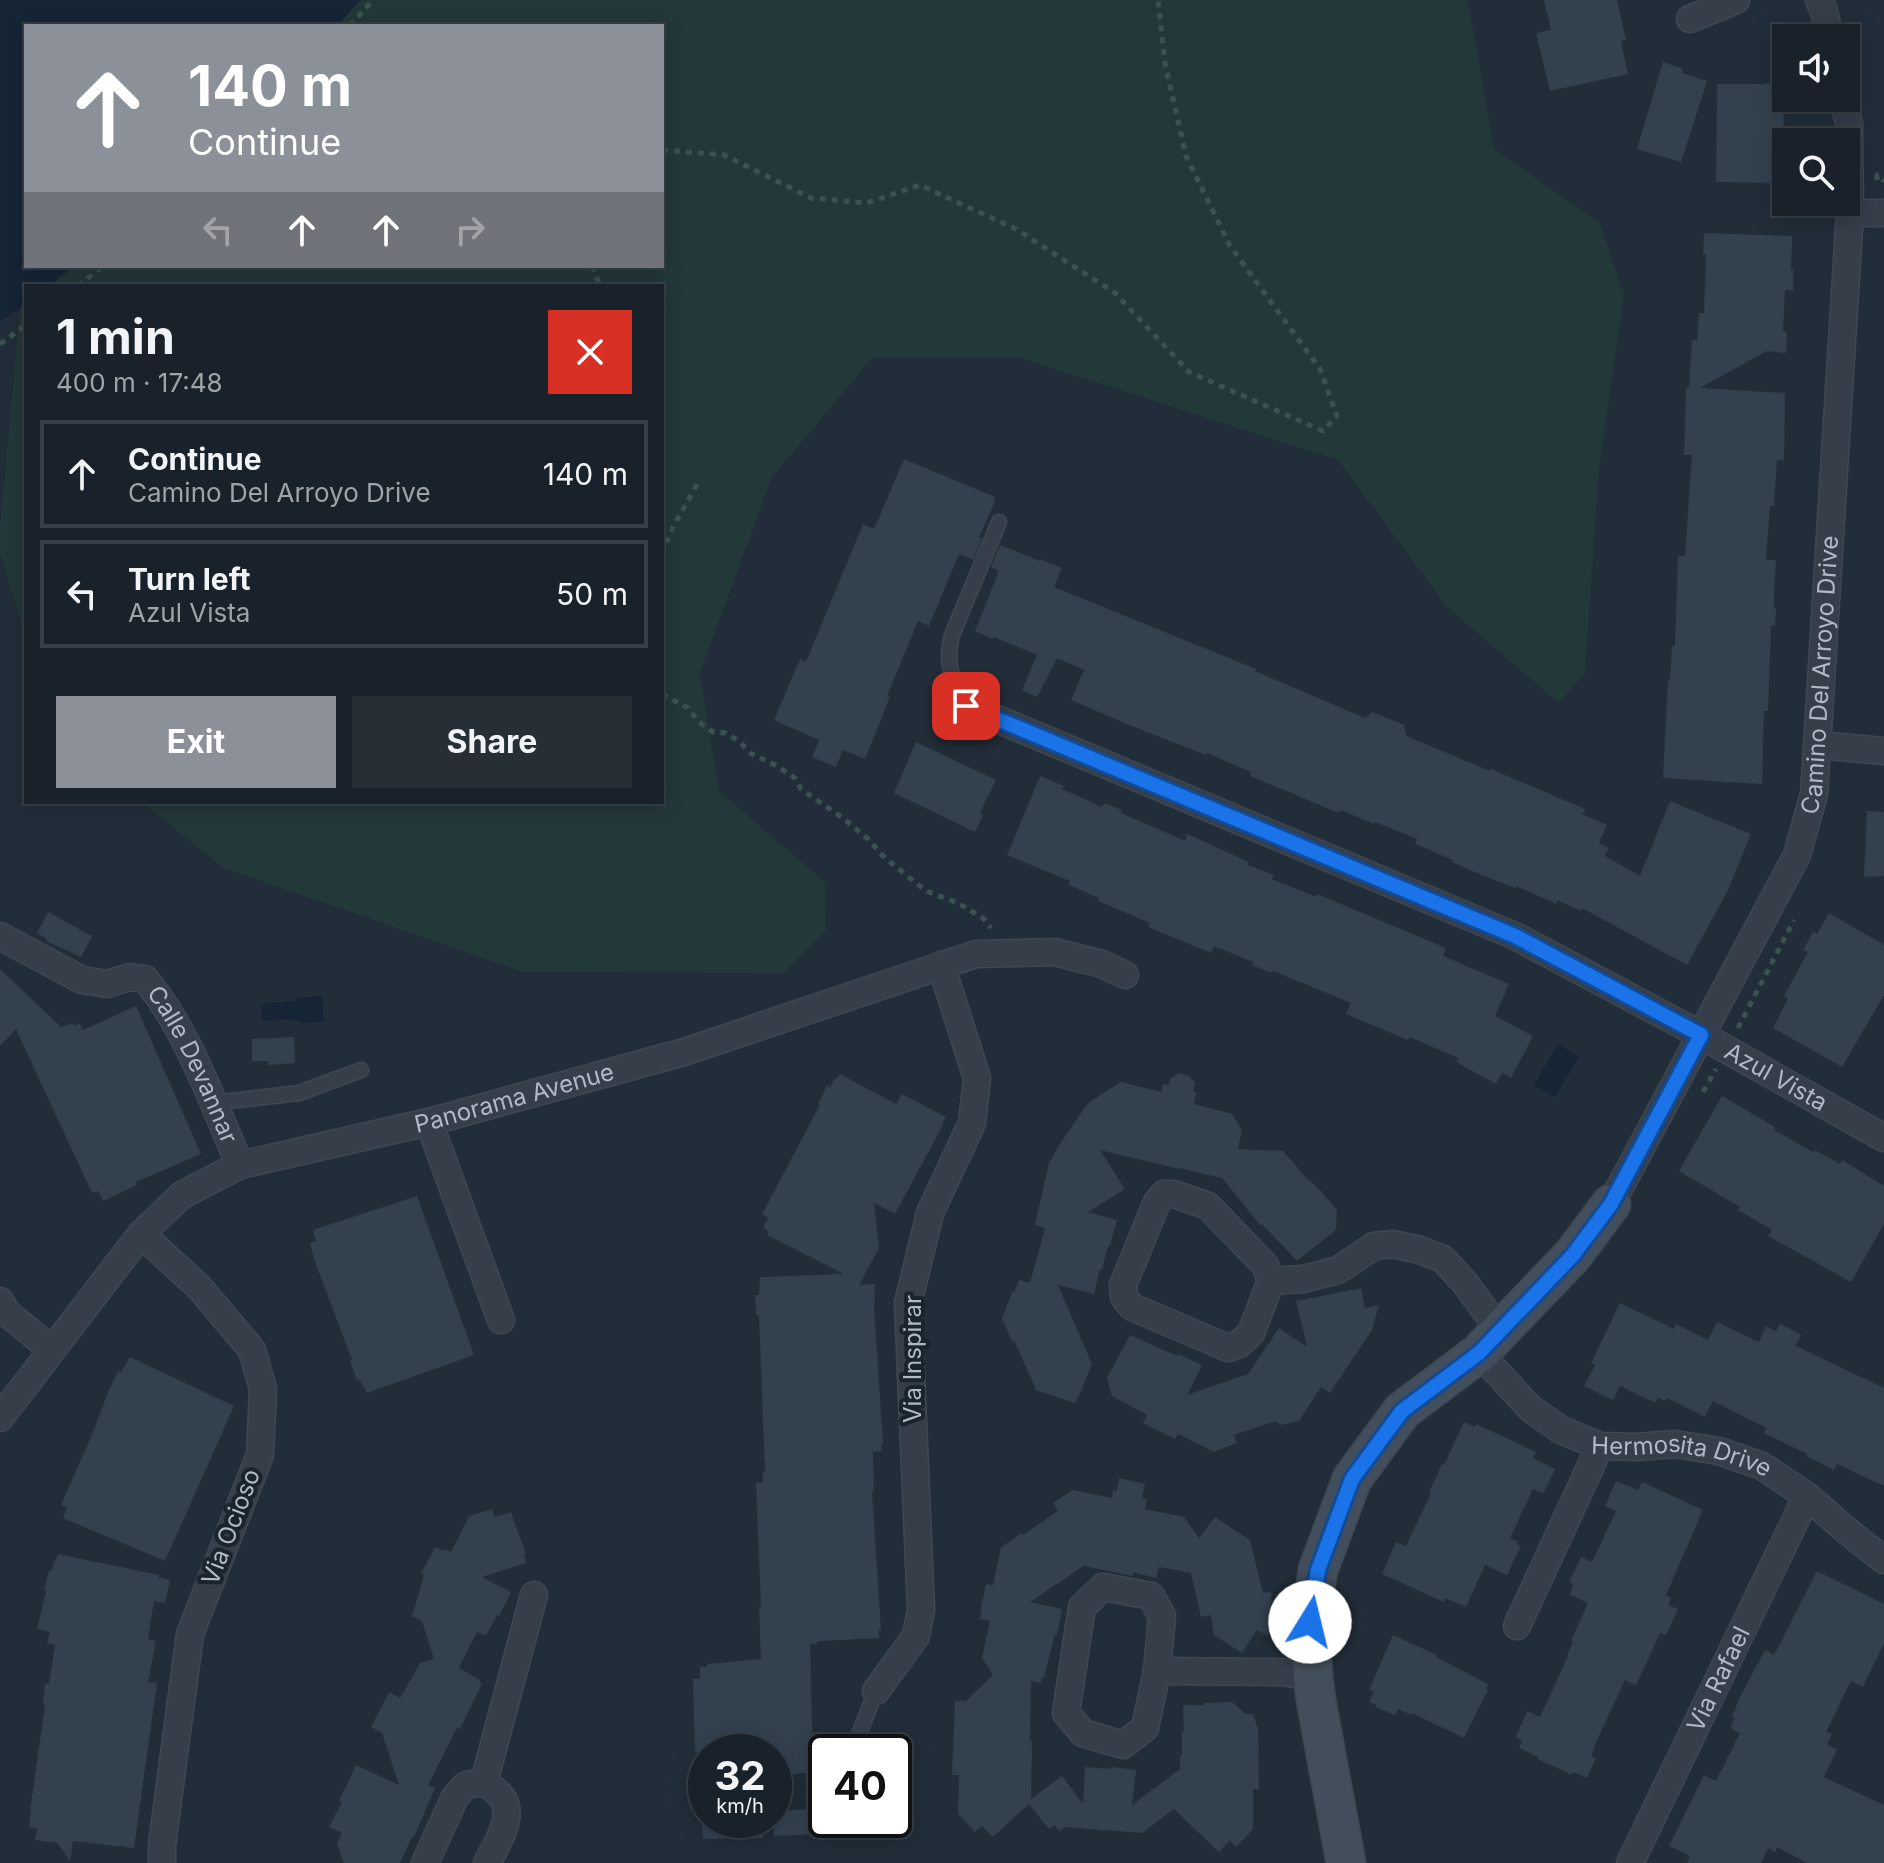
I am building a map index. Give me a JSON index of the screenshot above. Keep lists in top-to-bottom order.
{
  "streets": {
    "street": [
      "Camino Del Arroyo Drive",
      "Calle Devannar",
      "Azul Vista",
      "Panorama Avenue",
      "Via Inspirar",
      "Hermosita Drive",
      "Via Ocioso",
      "Via Rafael"
    ]
  },
  "crossings": [
    ["Camino Del Arroyo Drive", "Azul Vista"],
    ["Calle Devannar", "Panorama Avenue"],
    ["Panorama Avenue", "Via Inspirar"],
    ["Panorama Avenue", "Via Ocioso"],
    ["Hermosita Drive", "Via Rafael"]
  ],
  "page": {
    "turn": ["140 m", "Continue"],
    "heading": ["1 min", "400 m · 17:48"],
    "list": [
      {
        "name": "Continue",
        "note": "Camino Del Arroyo Drive",
        "value": "140 m"
      },
      {
        "name": "Turn left",
        "note": "Azul Vista",
        "value": "50 m"
      }
    ],
    "buttons": ["Exit", "Share"],
    "speed": "32 km/h",
    "limit": "40"
  }
}
